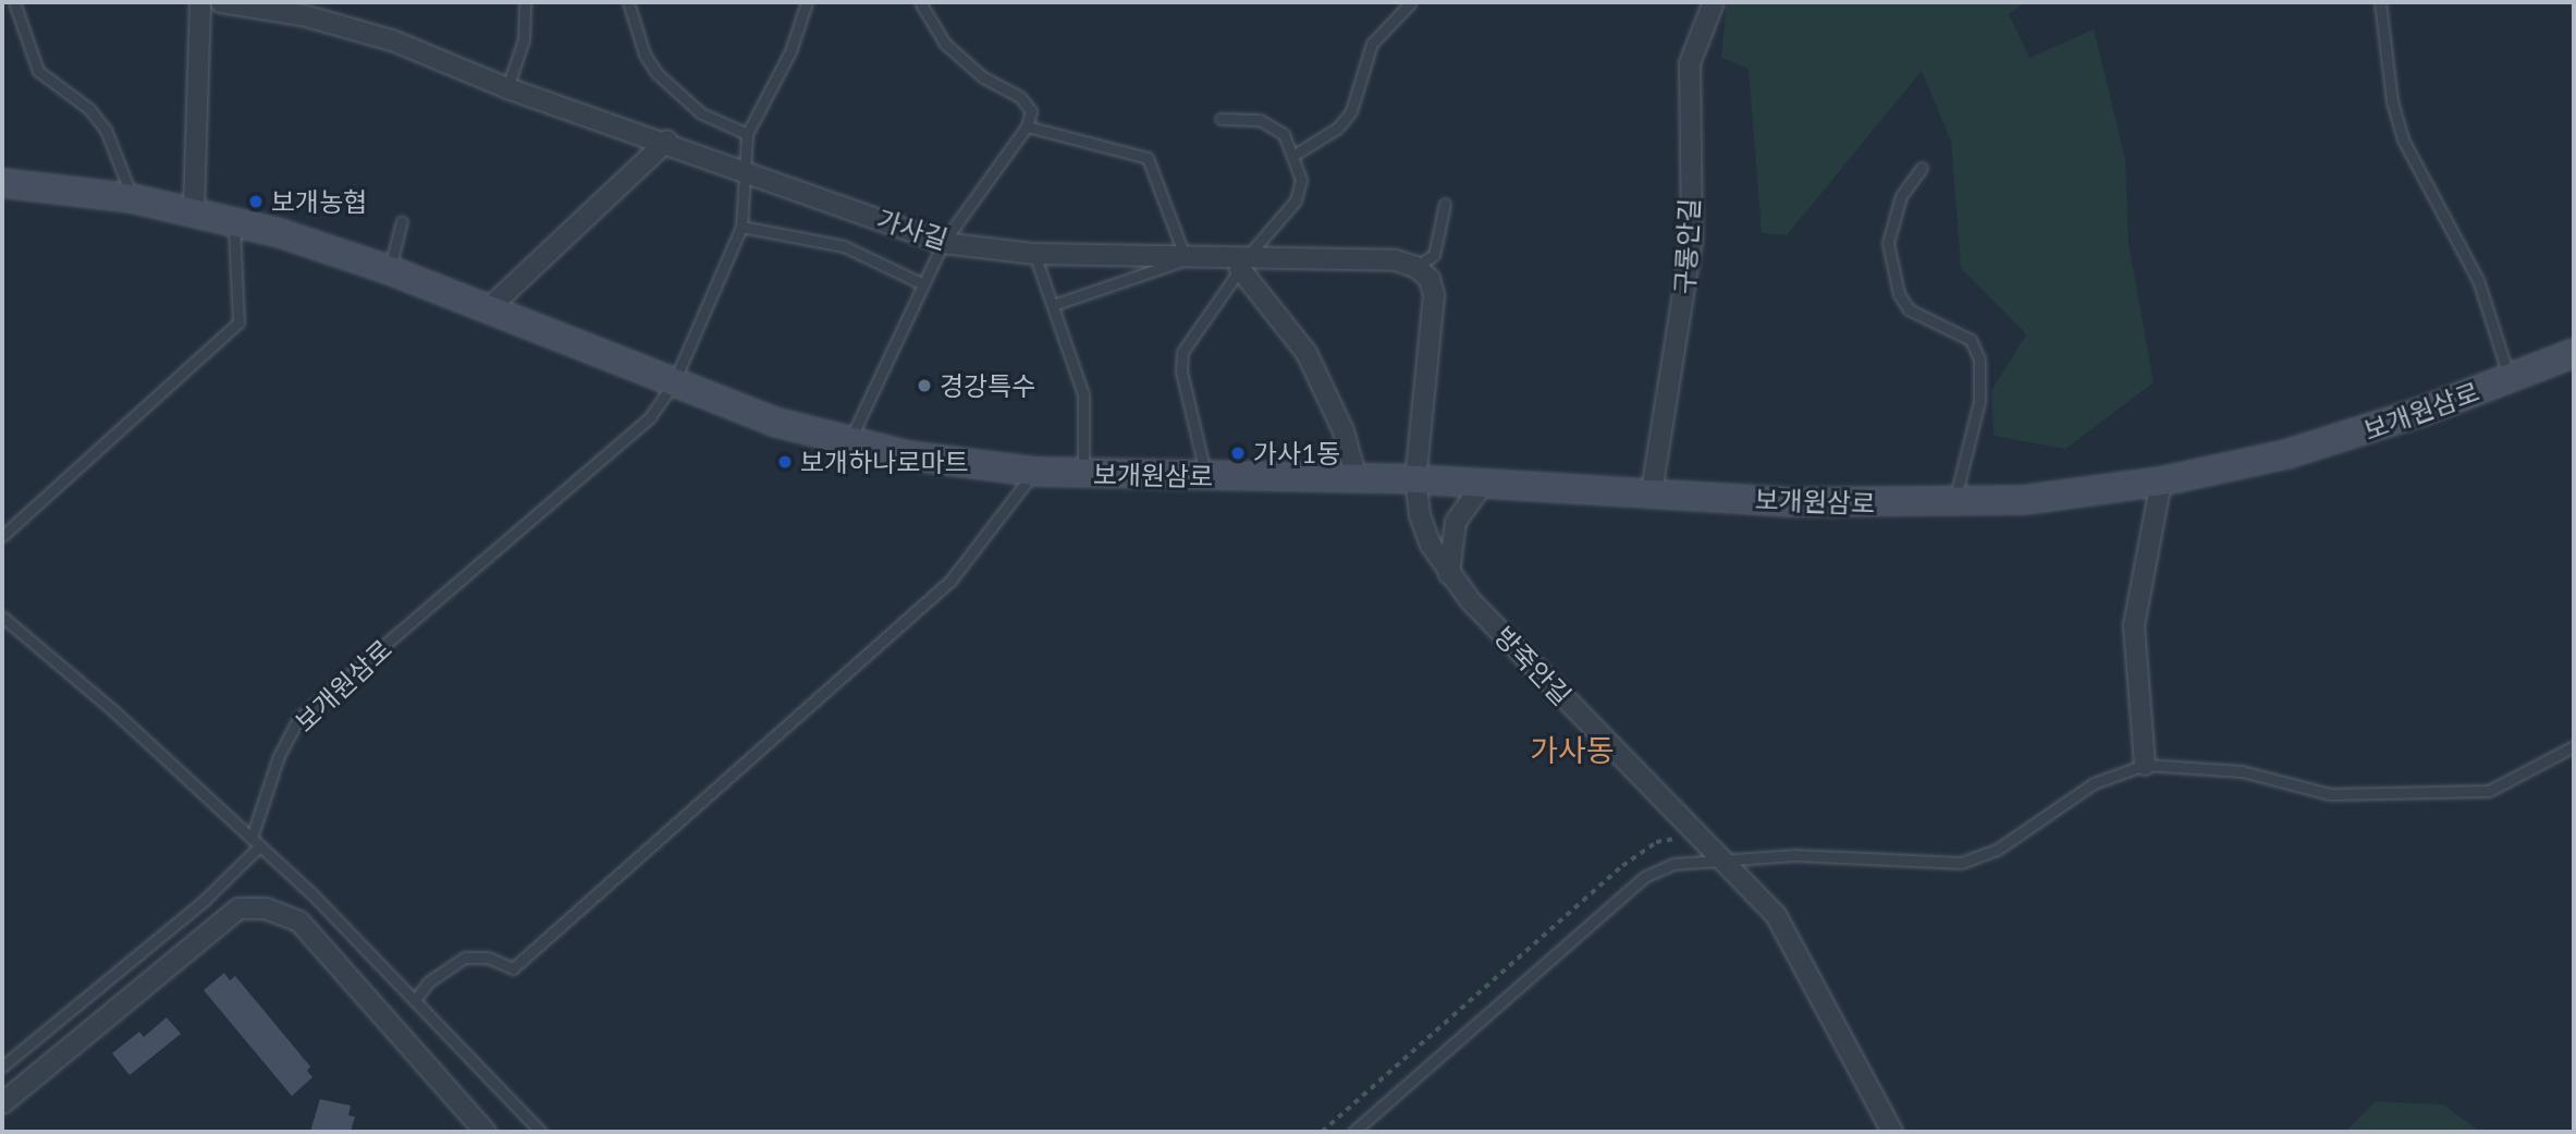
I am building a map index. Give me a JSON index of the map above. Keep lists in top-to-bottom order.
{
  "streets": {
    "main road": ["보개원삼로"],
    "street": ["가사길", "구롱안길", "방죽안길"]
  },
  "crossings": [
    ["구롱안길", "보개원삼로"],
    ["보개원삼로", "방죽안길"]
  ],
  "districts": ["가사동"],
  "places": [
    "보개농협",
    "경강특수",
    "가사1동",
    "보개하나로마트"
  ]
}
